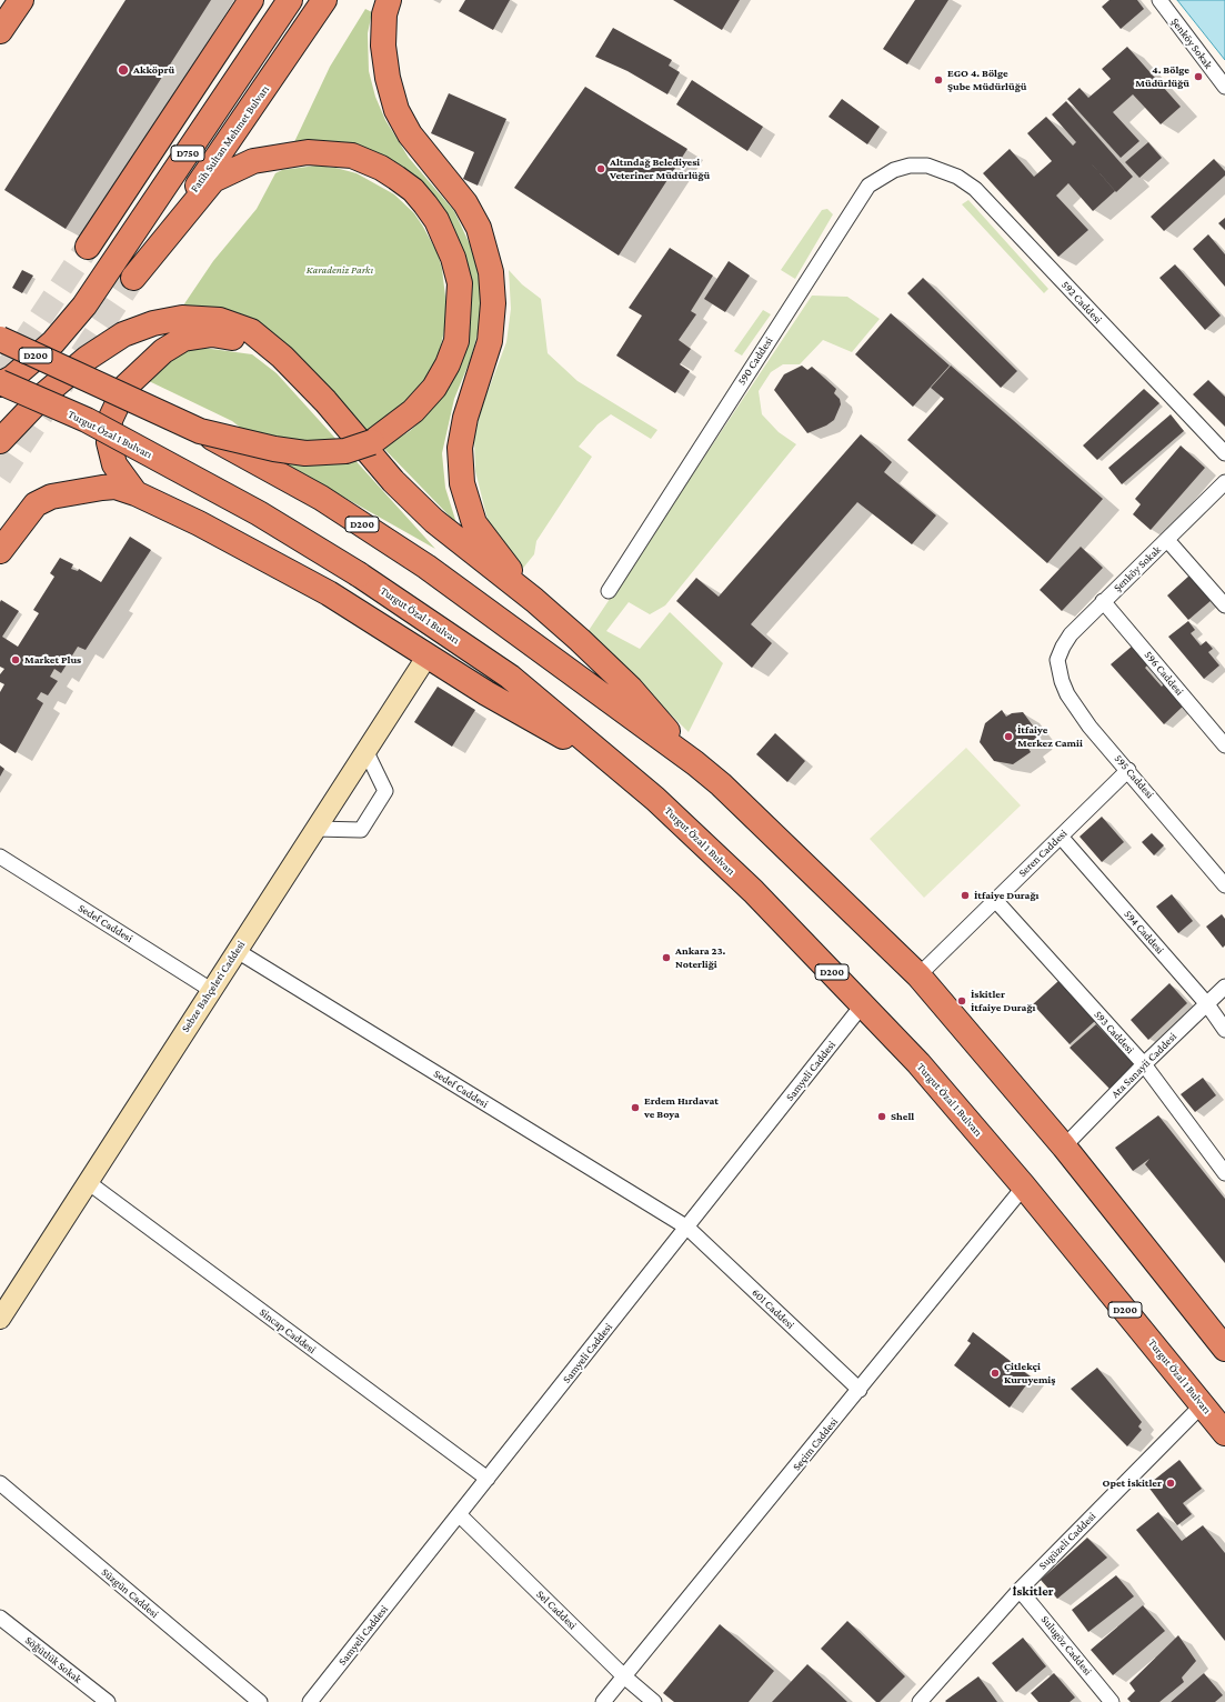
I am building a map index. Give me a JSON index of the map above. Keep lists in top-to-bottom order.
{
  "streets": {
    "highway": [
      "Fatih Sultan Mehmet Bulvarı",
      "D750",
      "D200",
      "Turgut Özal 1 Bulvarı"
    ],
    "street": [
      "Şenköy Sokak",
      "592 Caddesi",
      "590 Caddesi",
      "596 Caddesi",
      "595 Caddesi",
      "Seren Caddesi",
      "Sedef Caddesi",
      "594 Caddesi",
      "Sebze Bahçeleri Caddesi",
      "593 Caddesi",
      "Ata Sanayii Caddesi",
      "Samyeli Caddesi",
      "601 Caddesi",
      "Sincap Caddesi",
      "Seçim Caddesi",
      "Sugüzeli Caddesi",
      "Süzgün Caddesi",
      "Sel Caddesi",
      "Sulugöz Caddesi",
      "Söğütlük Sokak"
    ]
  },
  "crossings": [
    ["Şenköy Sokak", "596 Caddesi"],
    ["Şenköy Sokak", "595 Caddesi"],
    ["Fatih Sultan Mehmet Bulvarı", "D200"],
    ["D750", "Turgut Özal 1 Bulvarı"],
    ["592 Caddesi", "590 Caddesi"],
    ["D200", "Seren Caddesi"],
    ["D200", "Ata Sanayii Caddesi"],
    ["Turgut Özal 1 Bulvarı", "Samyeli Caddesi"],
    ["Turgut Özal 1 Bulvarı", "Seçim Caddesi"],
    ["Turgut Özal 1 Bulvarı", "Sugüzeli Caddesi"],
    ["595 Caddesi", "Seren Caddesi"],
    ["Seren Caddesi", "594 Caddesi"],
    ["Seren Caddesi", "593 Caddesi"],
    ["Sedef Caddesi", "Sebze Bahçeleri Caddesi"],
    ["Sedef Caddesi", "Samyeli Caddesi"],
    ["Sedef Caddesi", "601 Caddesi"],
    ["594 Caddesi", "Ata Sanayii Caddesi"],
    ["Sebze Bahçeleri Caddesi", "Sincap Caddesi"],
    ["593 Caddesi", "Ata Sanayii Caddesi"],
    ["Samyeli Caddesi", "601 Caddesi"],
    ["Samyeli Caddesi", "Sincap Caddesi"],
    ["Samyeli Caddesi", "Sel Caddesi"],
    ["601 Caddesi", "Seçim Caddesi"],
    ["Seçim Caddesi", "Sel Caddesi"],
    ["Sugüzeli Caddesi", "Sulugöz Caddesi"]
  ],
  "districts": ["İskitler"],
  "parks": ["Karadeniz Parkı"],
  "places": [
    "Akköprü",
    "4. Bölge Müdürlüğü",
    "EGO 4. Bölge Şube Müdürlüğü",
    "Altındağ Belediyesi Veteriner Müdürlüğü",
    "Market Plus",
    "İtfaiye Merkez Camii",
    "İtfaiye Durağı",
    "Ankara 23. Noterliği",
    "İskitler İtfaiye Durağı",
    "Erdem Hırdavat ve Boya",
    "Shell",
    "Çitlekçi Kuruyemiş",
    "Opet İskitler"
  ]
}
